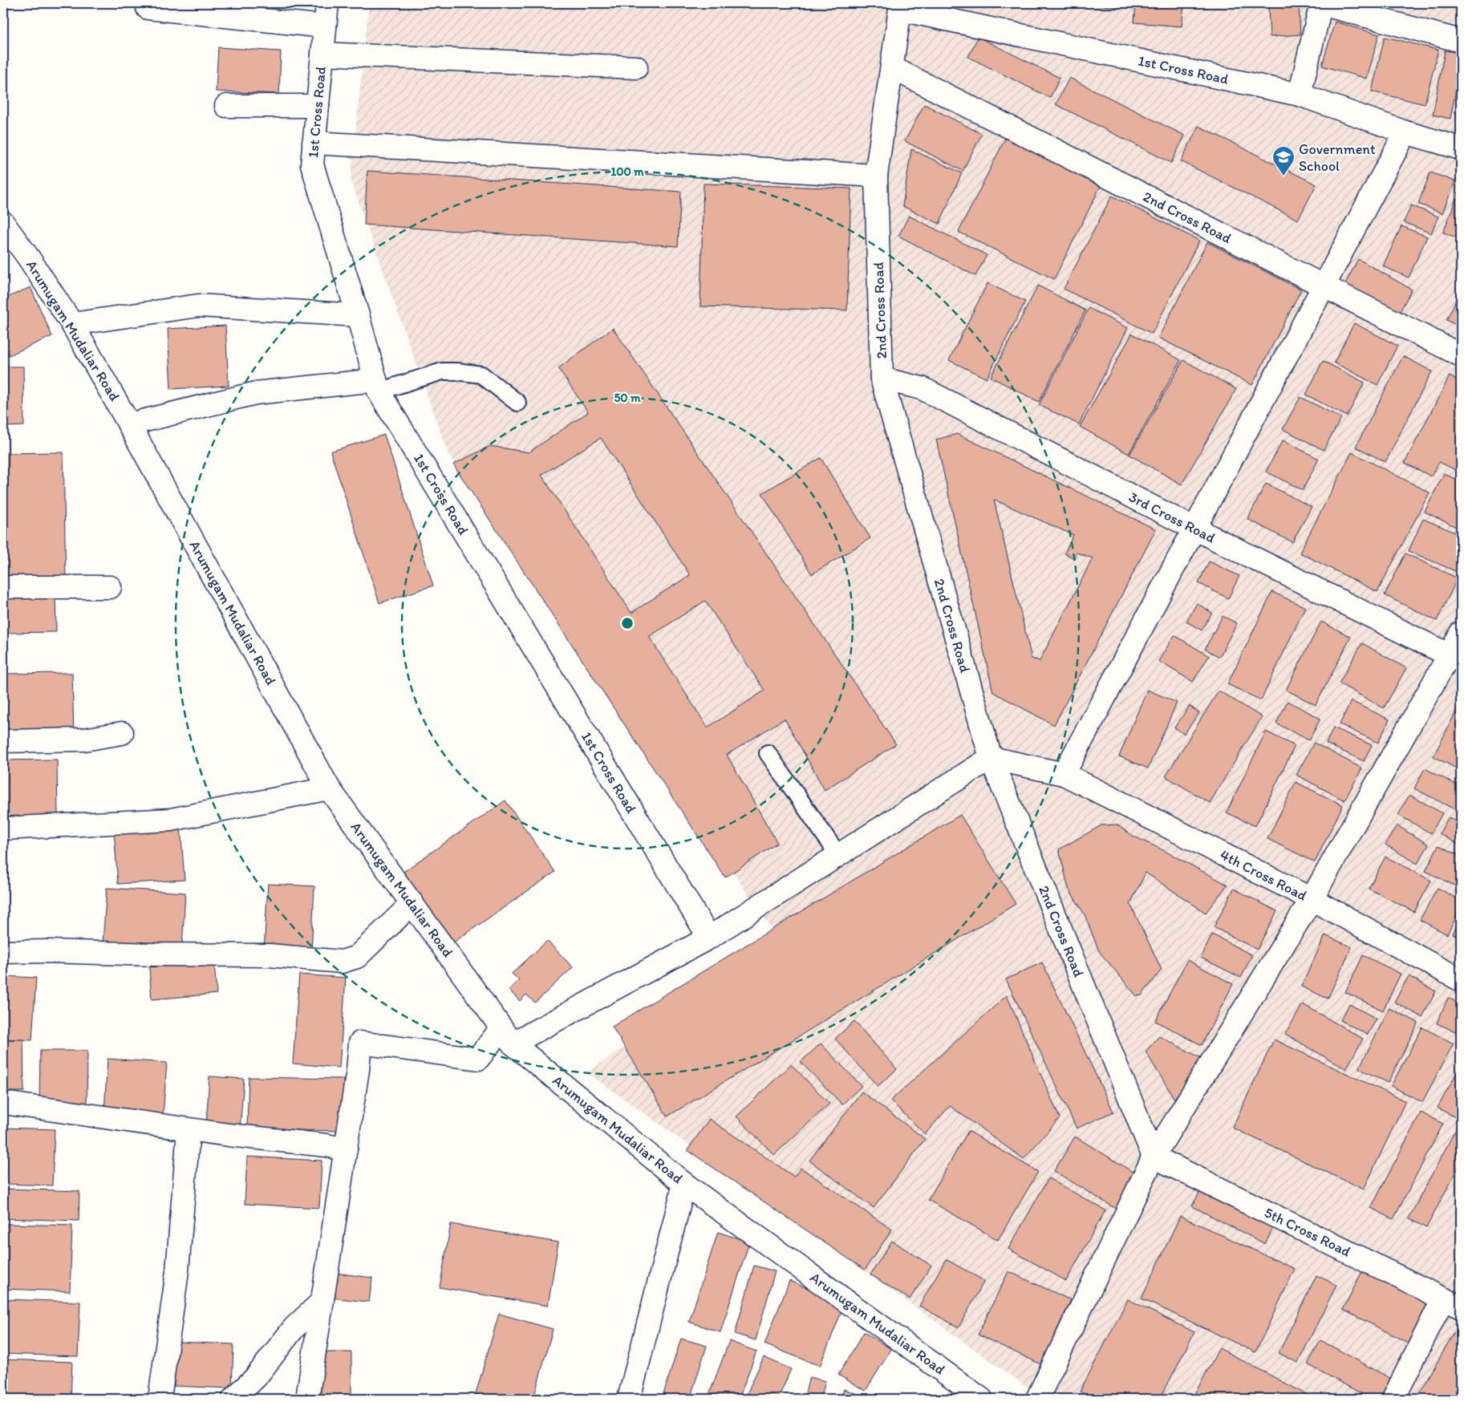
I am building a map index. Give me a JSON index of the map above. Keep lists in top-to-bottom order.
{
  "streets": {
    "street": [
      "1st Cross Road",
      "2nd Cross Road",
      "Arumugam Mudaliar Road",
      "3rd Cross Road",
      "4th Cross Road",
      "5th Cross Road"
    ]
  },
  "crossings": [
    ["1st Cross Road", "2nd Cross Road"],
    ["2nd Cross Road", "3rd Cross Road"],
    ["2nd Cross Road", "4th Cross Road"],
    ["2nd Cross Road", "5th Cross Road"]
  ],
  "places": {
    "school or university": ["Government School"]
  },
  "rings": ["100 m", "50 m"]
}
